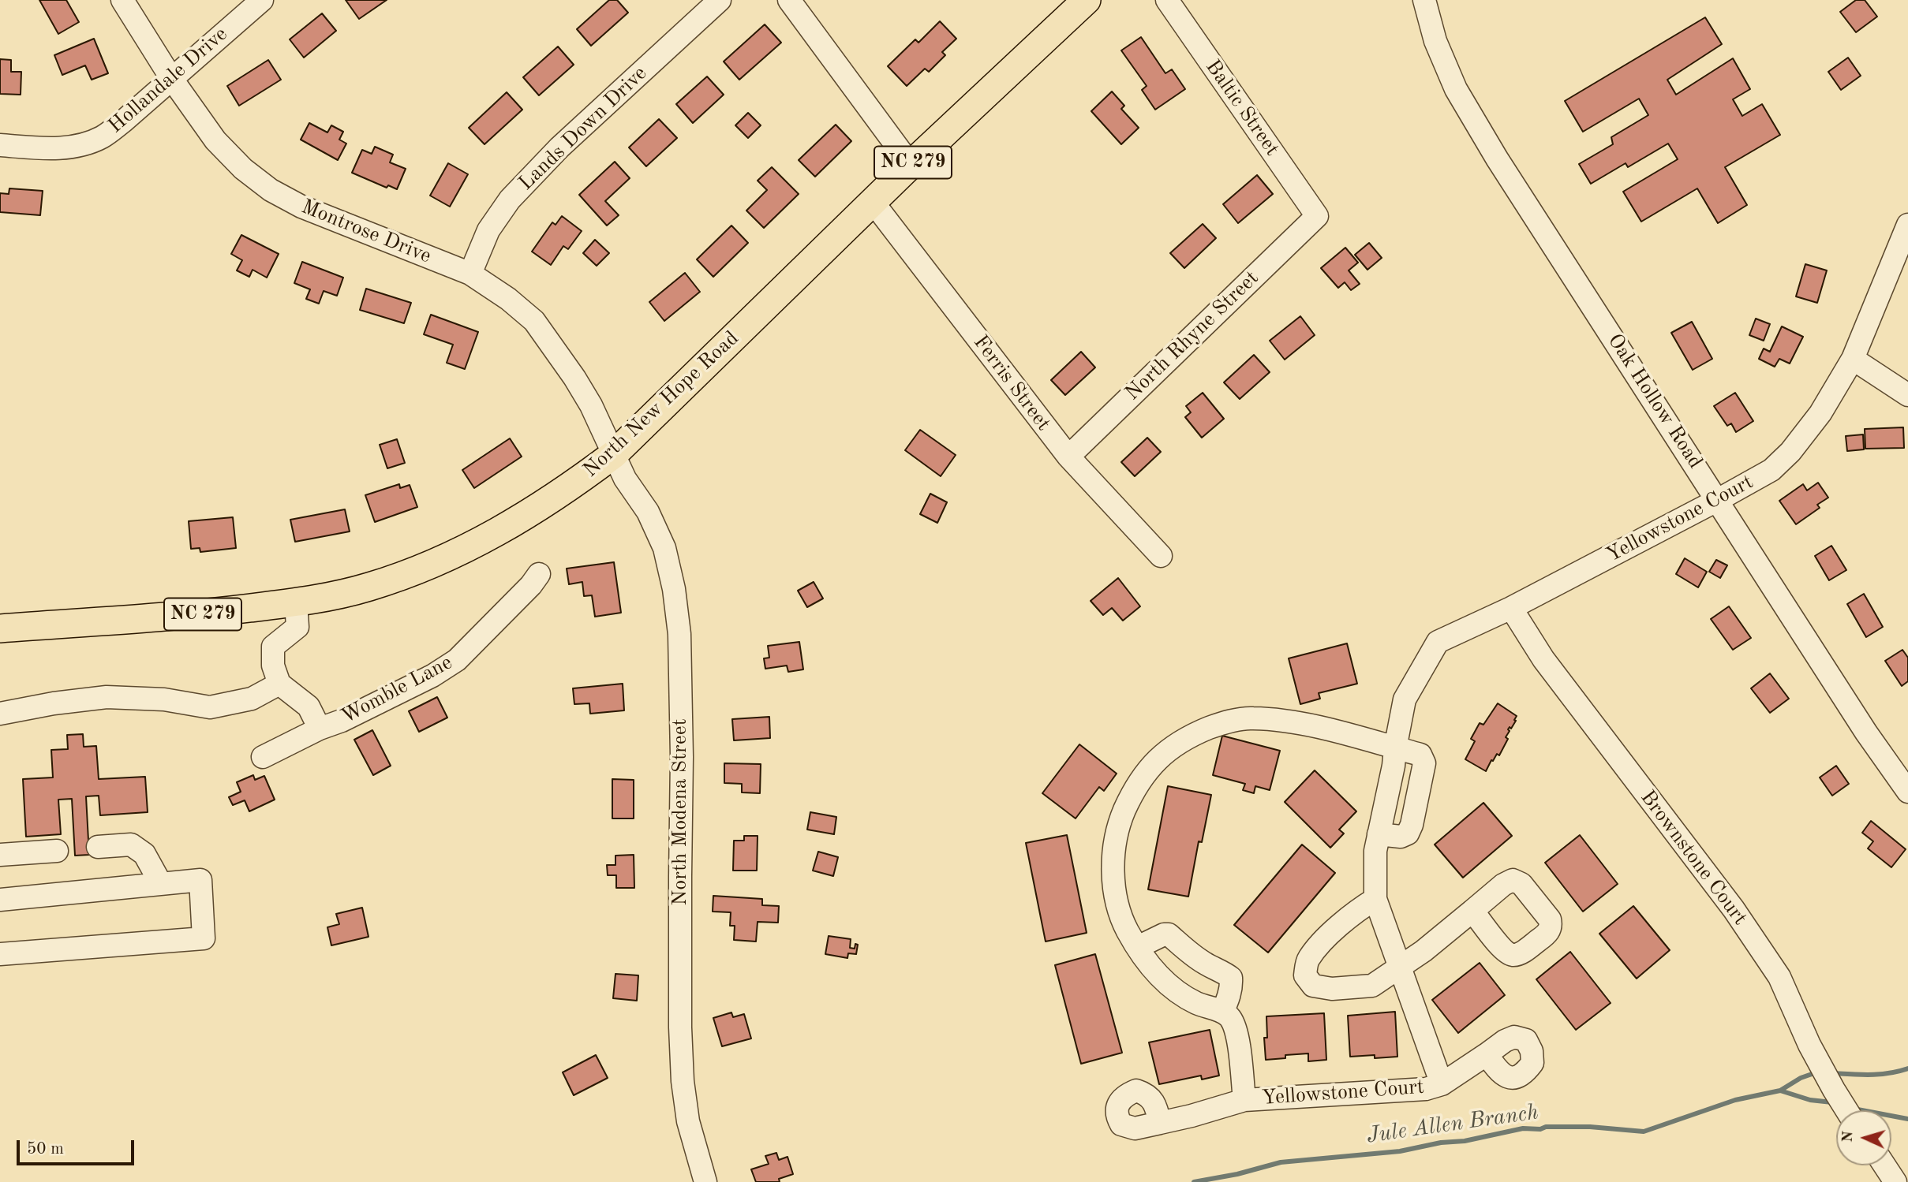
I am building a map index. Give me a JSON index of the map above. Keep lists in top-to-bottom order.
{
  "streets": {
    "main road": ["NC 279", "North New Hope Road"],
    "street": [
      "Hollandale Drive",
      "Baltic Street",
      "Lands Down Drive",
      "Montrose Drive",
      "North Rhyne Street",
      "Ferris Street",
      "Oak Hollow Road",
      "Yellowstone Court",
      "Womble Lane",
      "North Modena Street",
      "Brownstone Court"
    ]
  },
  "crossings": [
    ["Hollandale Drive", "Montrose Drive"],
    ["Baltic Street", "North Rhyne Street"],
    ["Lands Down Drive", "Montrose Drive"],
    ["Montrose Drive", "North New Hope Road"],
    ["Montrose Drive", "North Modena Street"],
    ["North Rhyne Street", "Ferris Street"],
    ["Ferris Street", "North New Hope Road"],
    ["Oak Hollow Road", "Yellowstone Court"],
    ["North New Hope Road", "North Modena Street"],
    ["Yellowstone Court", "Brownstone Court"]
  ],
  "water": ["Jule Allen Branch"],
  "scale_bar": "50 m",
  "north": "left"
}
